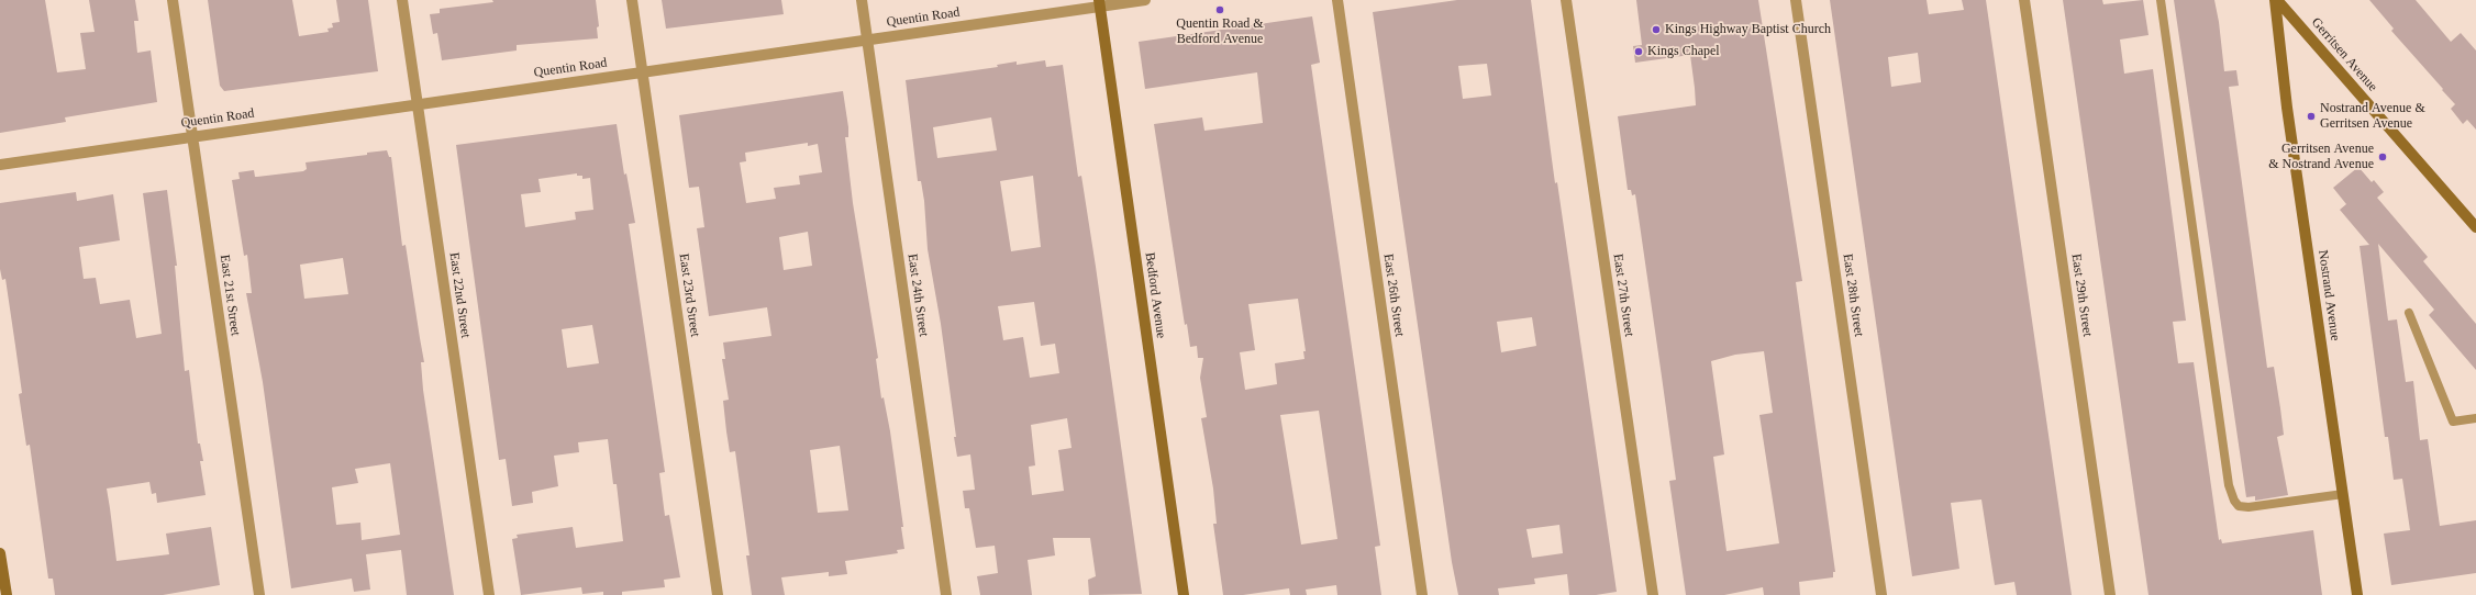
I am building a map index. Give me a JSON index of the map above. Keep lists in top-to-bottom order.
{
  "streets": {
    "main road": ["Gerritsen Avenue", "Bedford Avenue", "Nostrand Avenue"],
    "street": [
      "Quentin Road",
      "East 21st Street",
      "East 22nd Street",
      "East 23rd Street",
      "East 24th Street",
      "East 26th Street",
      "East 27th Street",
      "East 28th Street",
      "East 29th Street"
    ]
  },
  "crossings": [
    ["Quentin Road", "East 21st Street"],
    ["Quentin Road", "East 22nd Street"],
    ["Quentin Road", "East 23rd Street"],
    ["Quentin Road", "East 24th Street"],
    ["Quentin Road", "Bedford Avenue"],
    ["Gerritsen Avenue", "Nostrand Avenue"]
  ],
  "places": [
    "Quentin Road & Bedford Avenue",
    "Kings Highway Baptist Church",
    "Kings Chapel",
    "Nostrand Avenue & Gerritsen Avenue",
    "Gerritsen Avenue & Nostrand Avenue"
  ]
}
